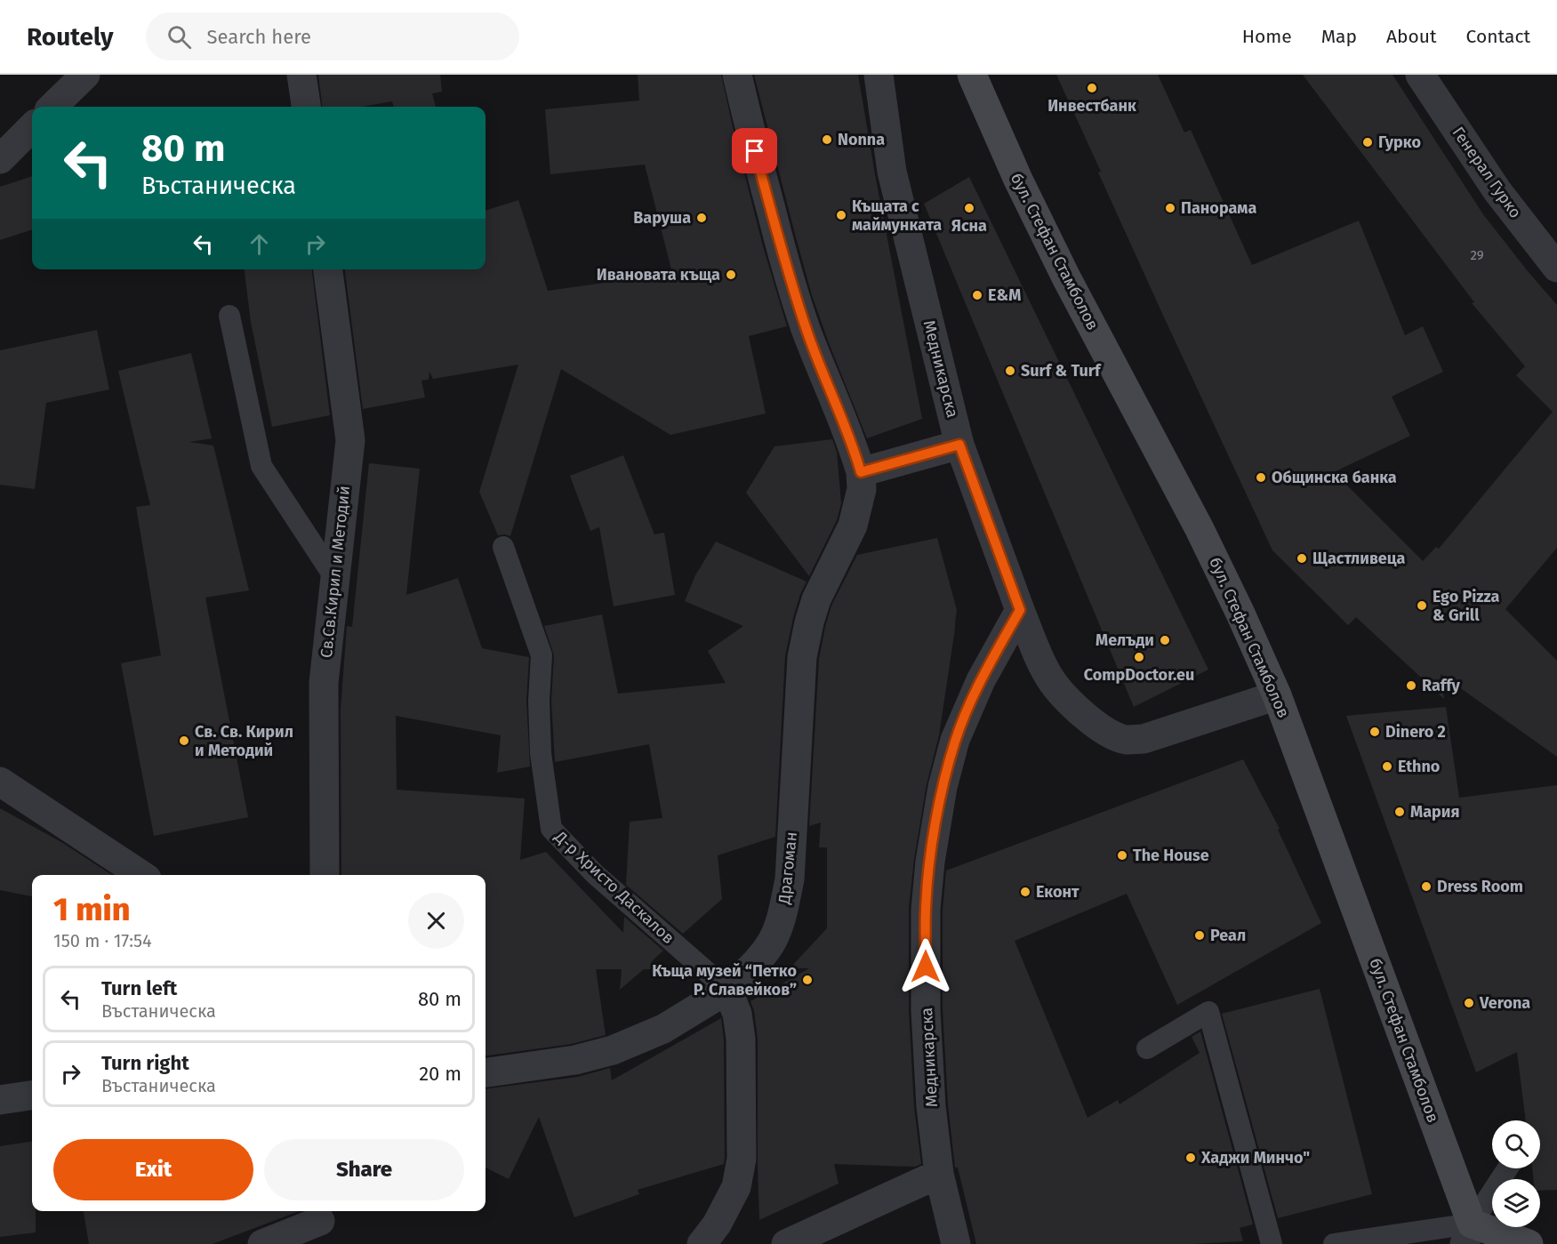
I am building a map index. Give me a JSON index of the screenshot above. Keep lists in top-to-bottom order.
{
  "streets": {
    "street": [
      "Генерал Гурко",
      "бул. Стефан Стамболов",
      "Медникарска",
      "Св.Св.Кирил и Методий",
      "Драгоман"
    ],
    "lane": ["Д-р Христо Даскалов"]
  },
  "crossings": [
    ["Драгоман", "Д-р Христо Даскалов"]
  ],
  "places": [
    "Инвестбанк",
    "Nonna",
    "Гурко",
    "Ясна",
    "Панорама",
    "Къщата с маймунката",
    "Варуша",
    "Ивановата къща",
    "Е&М",
    "Surf & Turf",
    "Общинска банка",
    "Щастливеца",
    "Ego Pizza & Grill",
    "Мелъди",
    "CompDoctor.eu",
    "Raffy",
    "Dinero 2",
    "Св. Св. Кирил и Методий",
    "Ethno",
    "Мария",
    "The House",
    "Dress Room",
    "Еконт",
    "Реал",
    "Къща музей “Петко Р. Славейков”",
    "Verona",
    "Хаджи Минчо\""
  ],
  "house_numbers": ["29"],
  "page": {
    "header": "Routely",
    "search": "Search here",
    "nav": [
      "Home",
      "Map",
      "About",
      "Contact"
    ],
    "turn": ["80 m", "Въстаническа"],
    "heading": ["1 min", "150 m · 17:54"],
    "list": [
      {
        "name": "Turn left",
        "note": "Въстаническа",
        "value": "80 m"
      },
      {
        "name": "Turn right",
        "note": "Въстаническа",
        "value": "20 m"
      }
    ],
    "buttons": ["Exit", "Share"]
  }
}
